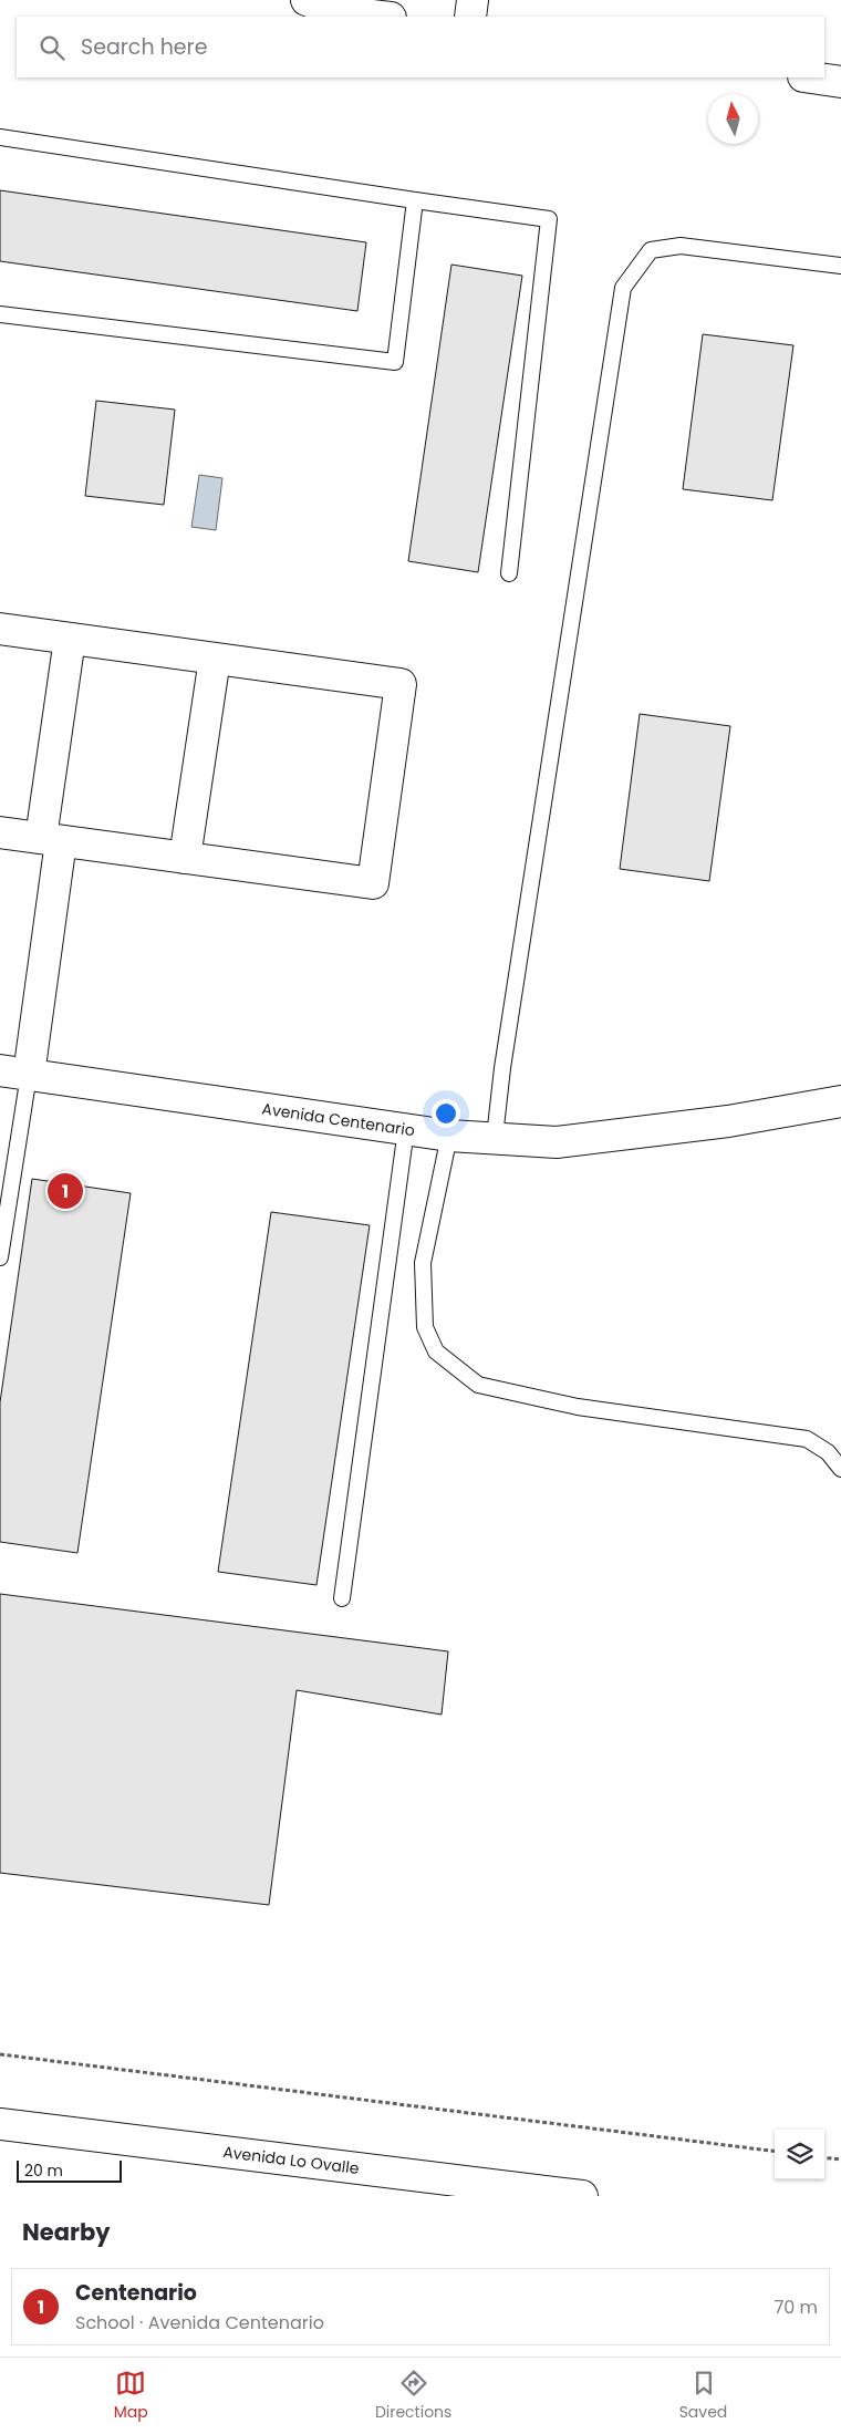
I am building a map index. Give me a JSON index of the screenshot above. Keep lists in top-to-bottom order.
{
  "streets": {
    "street": ["Avenida Centenario", "Avenida Lo Ovalle"]
  },
  "scale_bar": "20 m",
  "north": "top",
  "page": {
    "search": "Search here",
    "pins": "1",
    "scale": "20 m",
    "heading": "Nearby",
    "list": [
      {
        "mark": "1",
        "name": "Centenario",
        "note": "School · Avenida Centenario",
        "value": "70 m"
      }
    ],
    "nav": ["Map", "Directions", "Saved"]
  }
}
